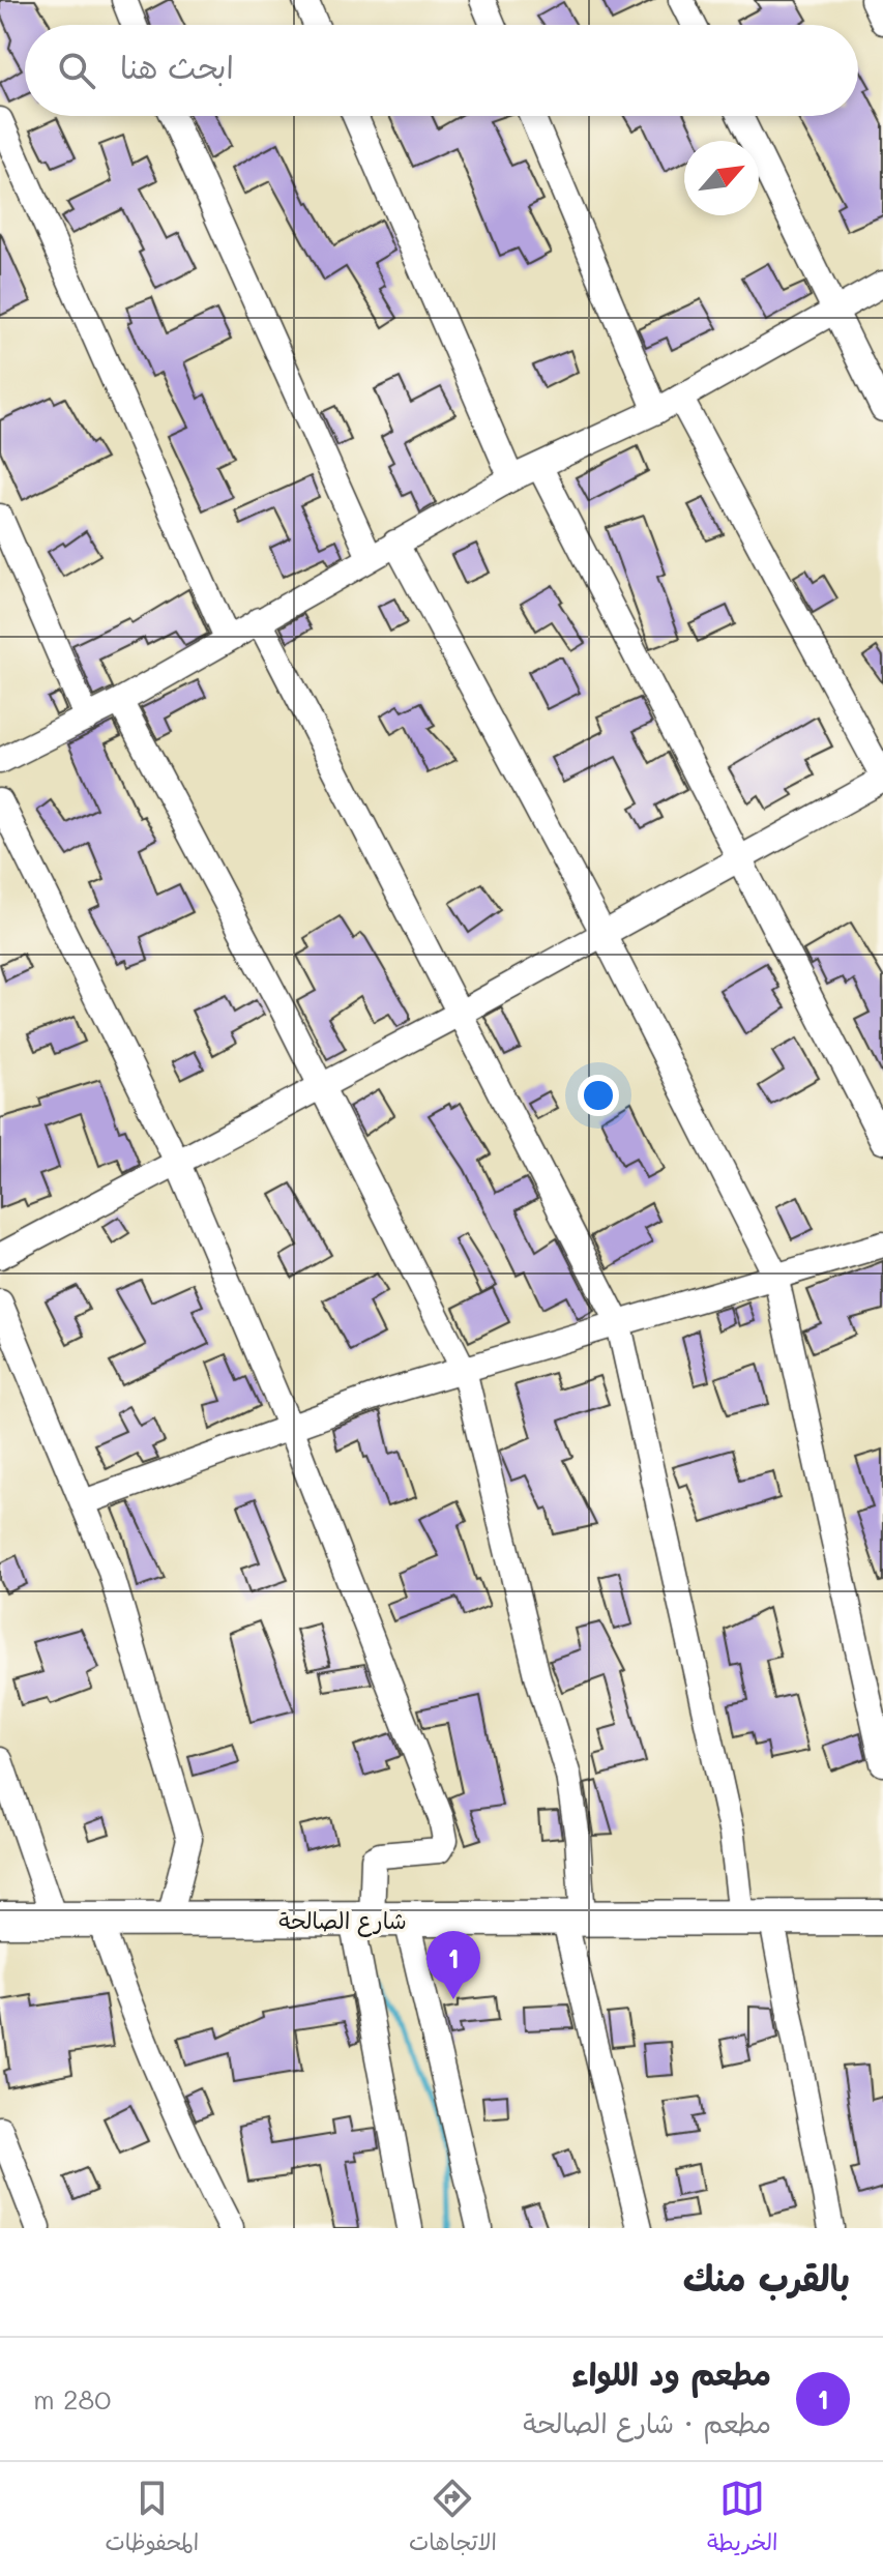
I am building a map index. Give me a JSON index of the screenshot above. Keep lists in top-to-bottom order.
{
  "streets": {
    "main road": ["شارع الصالحة"]
  },
  "north": "top right",
  "page": {
    "search": "ابحث هنا",
    "pins": "1",
    "heading": "بالقرب منك",
    "list": [
      {
        "mark": "1",
        "name": "مطعم ود اللواء",
        "note": "مطعم · شارع الصالحة",
        "value": "280 m"
      }
    ],
    "nav": ["الخريطة", "الاتجاهات", "المحفوظات"]
  }
}
